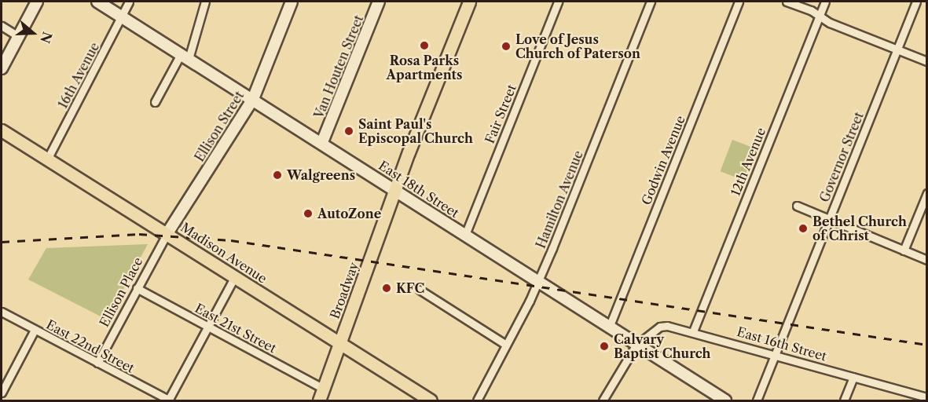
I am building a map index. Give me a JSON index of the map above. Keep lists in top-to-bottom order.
{
  "streets": {
    "main road": ["Madison Avenue", "Broadway"],
    "street": [
      "Van Houten Street",
      "16th Avenue",
      "Fair Street",
      "Ellison Street",
      "Governor Street",
      "Godwin Avenue",
      "12th Avenue",
      "East 18th Street",
      "Hamilton Avenue",
      "Ellison Place",
      "East 21st Street",
      "East 16th Street",
      "East 22nd Street"
    ]
  },
  "crossings": [
    ["Van Houten Street", "East 18th Street"],
    ["16th Avenue", "East 18th Street"],
    ["16th Avenue", "Madison Avenue"],
    ["Fair Street", "East 18th Street"],
    ["Ellison Street", "East 18th Street"],
    ["Ellison Street", "Madison Avenue"],
    ["Ellison Street", "Ellison Place"],
    ["Governor Street", "East 16th Street"],
    ["Godwin Avenue", "East 18th Street"],
    ["12th Avenue", "East 16th Street"],
    ["East 18th Street", "Hamilton Avenue"],
    ["East 18th Street", "Broadway"],
    ["East 18th Street", "East 16th Street"],
    ["Madison Avenue", "Broadway"],
    ["Madison Avenue", "Ellison Place"],
    ["Broadway", "East 21st Street"],
    ["Ellison Place", "East 21st Street"],
    ["Ellison Place", "East 22nd Street"]
  ],
  "places": [
    "Rosa Parks Apartments",
    "Love of Jesus Church of Paterson",
    "Saint Paul's Episcopal Church",
    "Walgreens",
    "AutoZone",
    "Bethel Church of Christ",
    "KFC",
    "Calvary Baptist Church"
  ],
  "north": "right"
}
